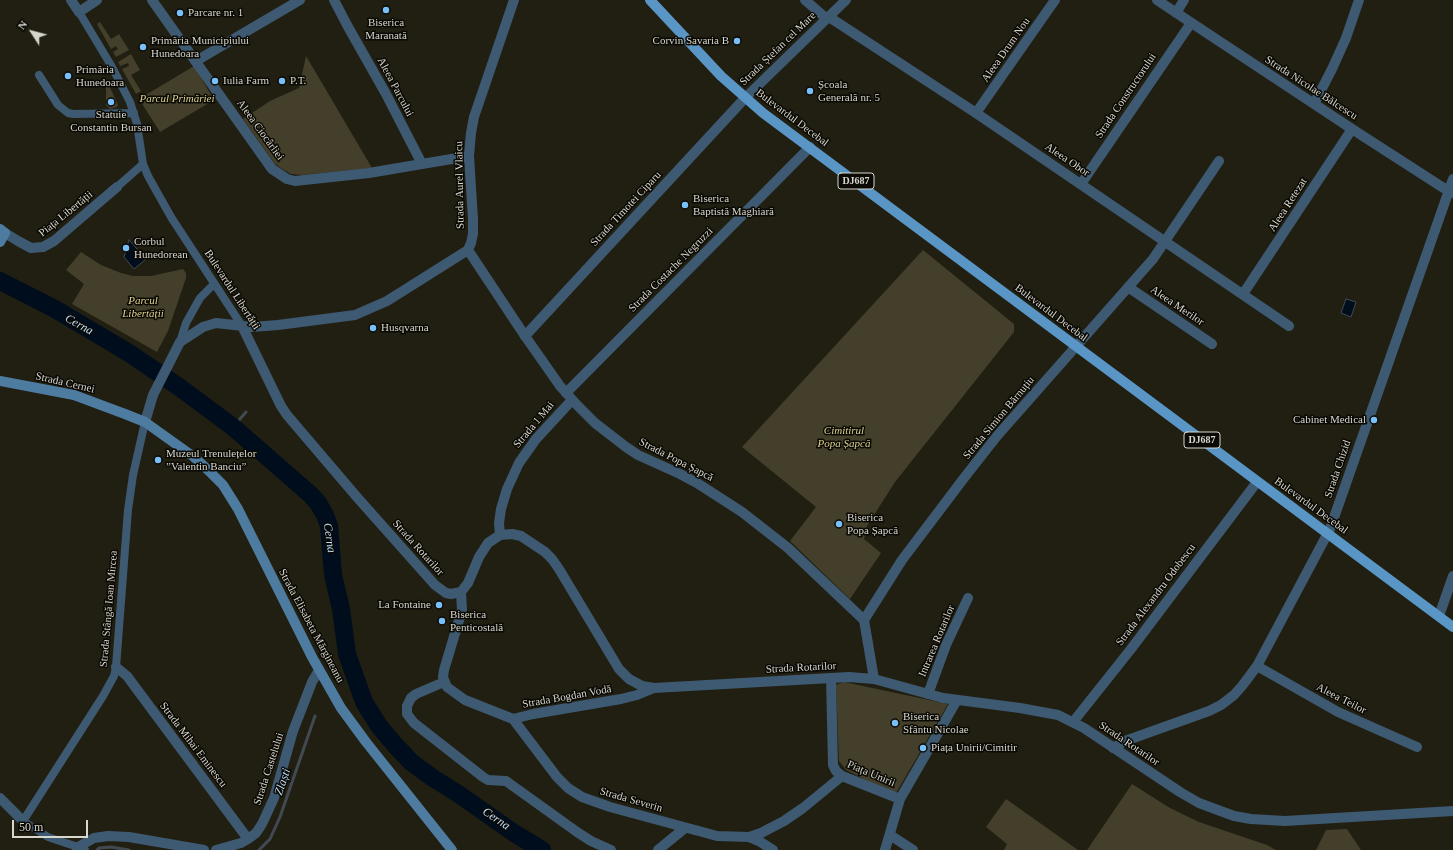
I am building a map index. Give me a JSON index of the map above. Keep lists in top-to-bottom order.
{
  "streets": {
    "main road": [
      "Bulevardul Decebal",
      "DJ687",
      "Strada Cernei",
      "Strada Elisabeta Mărgineanu"
    ],
    "street": [
      "Strada Ștefan cel Mare",
      "Aleea Drum Nou",
      "Aleea Parcului",
      "Strada Nicolae Bălcescu",
      "Strada Constructorului",
      "Aleea Ciocârliei",
      "Aleea Obor",
      "Strada Aurel Vlaicu",
      "Aleea Retezat",
      "Strada Timotei Ciparu",
      "Piața Libertății",
      "Strada Costache Negruzzi",
      "Bulevardul Libertății",
      "Aleea Merilor",
      "Strada Simion Bărnuțiu",
      "Strada 1 Mai",
      "Strada Popa Șapcă",
      "Strada Chizid",
      "Strada Rotarilor",
      "Strada Alexandru Odobescu",
      "Strada Stângă Ioan Mircea",
      "Intrarea Rotarilor",
      "Strada Bogdan Vodă",
      "Aleea Teilor",
      "Strada Mihai Eminescu",
      "Strada Castelului",
      "Piața Unirii",
      "Strada Severin"
    ]
  },
  "crossings": [
    ["Strada Ștefan cel Mare", "Bulevardul Decebal"],
    ["Strada Ștefan cel Mare", "Aleea Obor"],
    ["Strada Ștefan cel Mare", "Strada Timotei Ciparu"],
    ["Aleea Drum Nou", "Aleea Obor"],
    ["Aleea Parcului", "Aleea Ciocârliei"],
    ["Strada Nicolae Bălcescu", "Strada Constructorului"],
    ["Strada Nicolae Bălcescu", "Aleea Retezat"],
    ["Strada Nicolae Bălcescu", "Strada Chizid"],
    ["Strada Constructorului", "Aleea Obor"],
    ["Bulevardul Decebal", "Strada Timotei Ciparu"],
    ["Bulevardul Decebal", "Strada Costache Negruzzi"],
    ["Bulevardul Decebal", "Strada Simion Bărnuțiu"],
    ["Bulevardul Decebal", "Strada Chizid"],
    ["Bulevardul Decebal", "Strada Alexandru Odobescu"],
    ["Aleea Ciocârliei", "Strada Aurel Vlaicu"],
    ["Aleea Obor", "Aleea Retezat"],
    ["Aleea Obor", "Strada Simion Bărnuțiu"],
    ["Strada Aurel Vlaicu", "Strada Popa Șapcă"],
    ["Strada Timotei Ciparu", "Strada Popa Șapcă"],
    ["Strada Costache Negruzzi", "Strada 1 Mai"],
    ["Strada Costache Negruzzi", "Strada Popa Șapcă"],
    ["Bulevardul Libertății", "Strada Rotarilor"],
    ["Aleea Merilor", "Strada Simion Bărnuțiu"],
    ["Strada Cernei", "Strada Stângă Ioan Mircea"],
    ["Strada Cernei", "Strada Elisabeta Mărgineanu"],
    ["Strada Simion Bărnuțiu", "Strada Popa Șapcă"],
    ["Strada 1 Mai", "Strada Popa Șapcă"],
    ["Strada 1 Mai", "Strada Rotarilor"],
    ["Strada Chizid", "Strada Rotarilor"],
    ["Strada Chizid", "Aleea Teilor"],
    ["Strada Rotarilor", "Strada Alexandru Odobescu"],
    ["Strada Rotarilor", "Intrarea Rotarilor"],
    ["Strada Rotarilor", "Strada Bogdan Vodă"],
    ["Strada Rotarilor", "Piața Unirii"],
    ["Strada Stângă Ioan Mircea", "Strada Elisabeta Mărgineanu"],
    ["Strada Stângă Ioan Mircea", "Strada Mihai Eminescu"],
    ["Strada Elisabeta Mărgineanu", "Strada Castelului"],
    ["Strada Bogdan Vodă", "Strada Severin"],
    ["Strada Mihai Eminescu", "Strada Castelului"]
  ],
  "water": ["Cerna", "Zlaști"],
  "parks": ["Parcul Primăriei", "Parcul Libertății", "Cimitirul Popa Șapcă"],
  "places": [
    "Biserica Maranată",
    "Parcare nr. 1",
    "Corvin Savaria B",
    "Primăria Municipiului Hunedoara",
    "Primăria Hunedoara",
    "Iulia Farm",
    "P.T.",
    "Școala Generală nr. 5",
    "Statuie Constantin Bursan",
    "Biserica Baptistă Maghiară",
    "Corbul Hunedorean",
    "Husqvarna",
    "Cabinet Medical",
    "Muzeul Trenulețelor ”Valentin Banciu”",
    "Biserica Popa Șapcă",
    "La Fontaine",
    "Biserica Penticostală",
    "Biserica Sfântu Nicolae",
    "Piața Unirii/Cimitir"
  ],
  "scale_bar": "50 m",
  "north": "top left"
}
